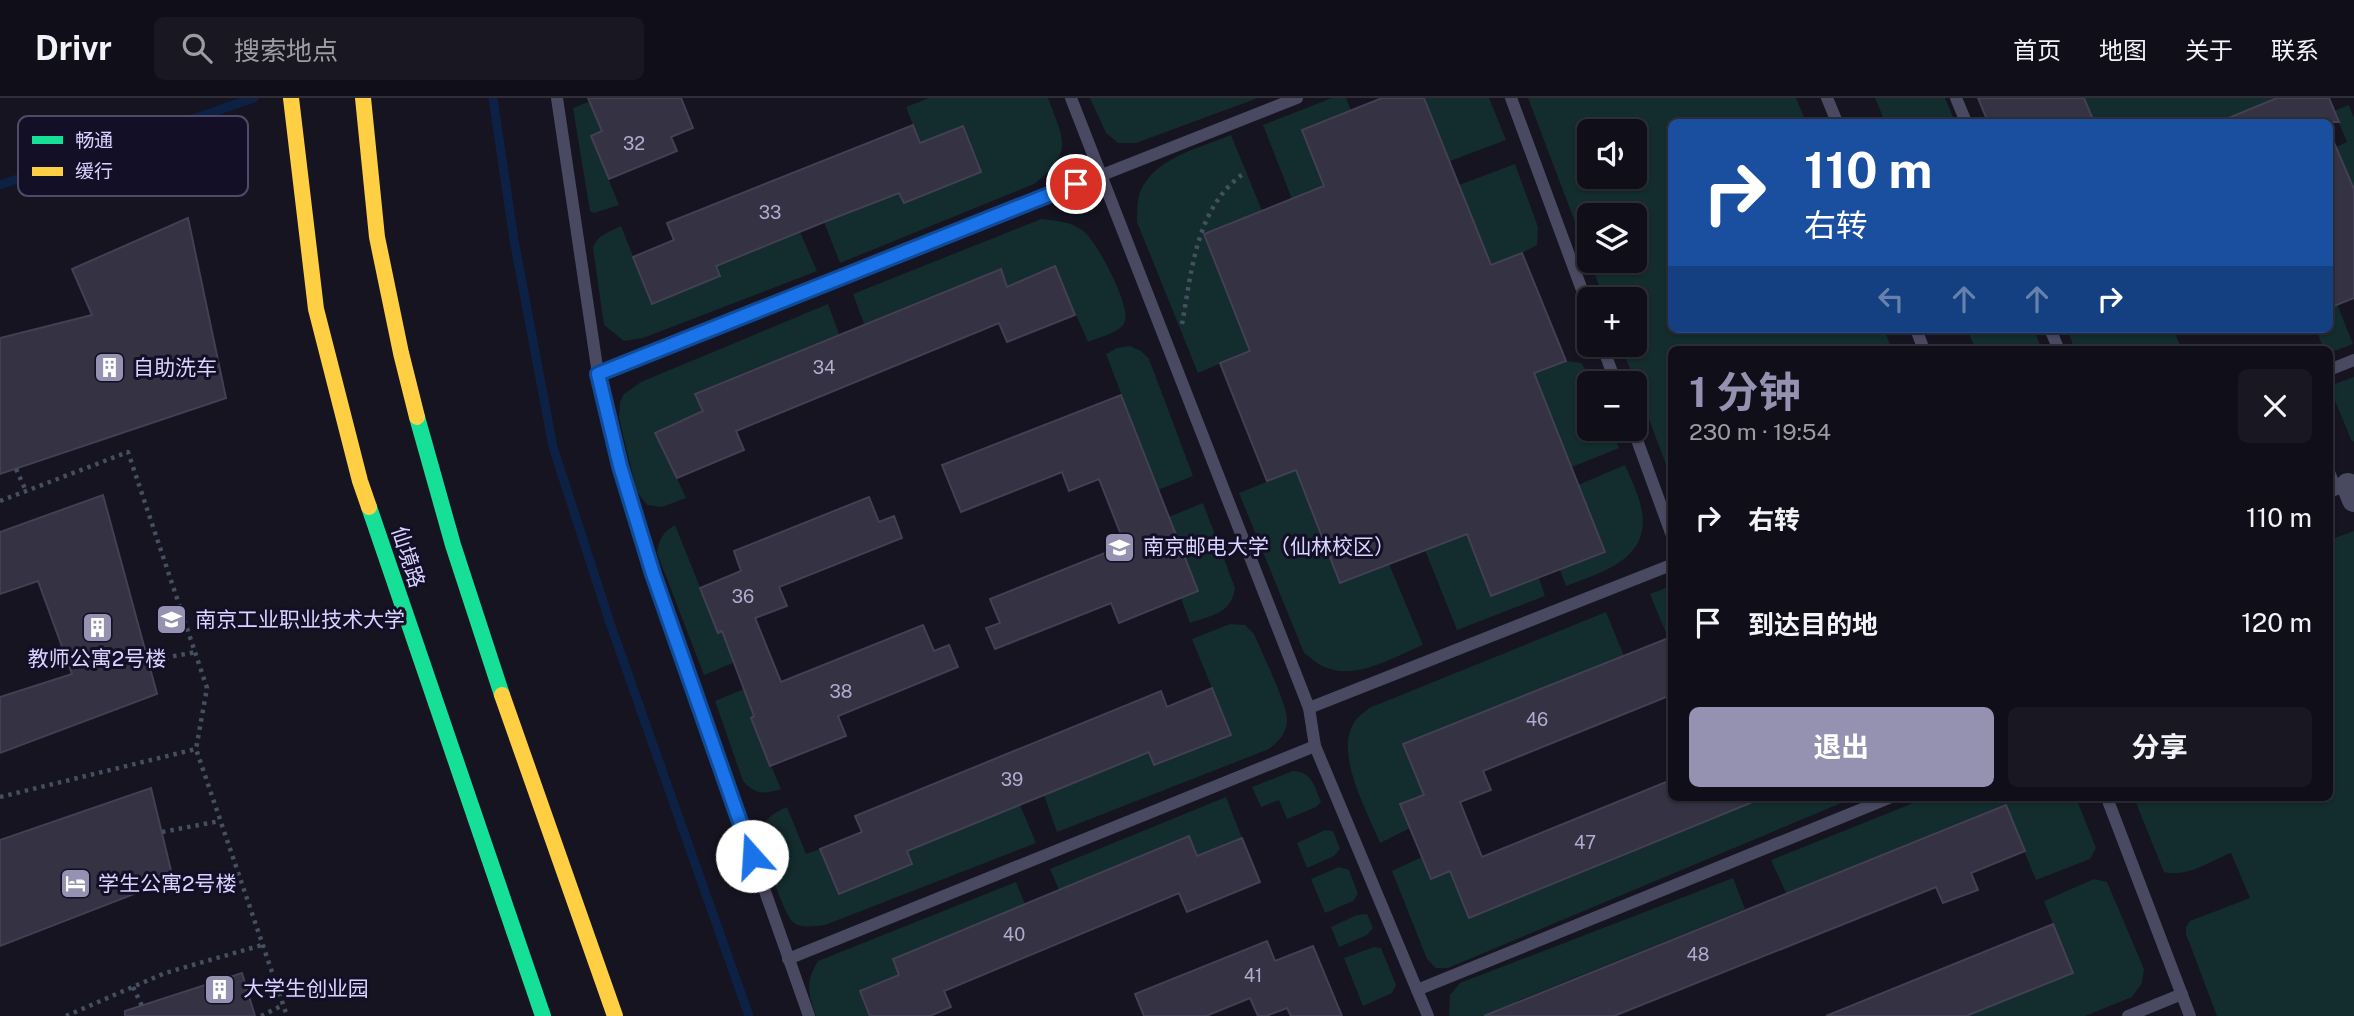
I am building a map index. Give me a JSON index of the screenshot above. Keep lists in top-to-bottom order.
{
  "streets": {
    "main road": ["仙境路"]
  },
  "places": {
    "building": ["自助洗车", "教师公寓2号楼", "大学生创业园"],
    "school or university": ["南京邮电大学（仙林校区）", "南京工业职业技术大学"],
    "hotel": ["学生公寓2号楼"]
  },
  "house_numbers": [
    "32",
    "33",
    "34",
    "36",
    "38",
    "46",
    "39",
    "47",
    "40",
    "48",
    "41"
  ],
  "legend": ["畅通", "缓行"],
  "page": {
    "header": "Drivr",
    "search": "搜索地点",
    "nav": [
      "首页",
      "地图",
      "关于",
      "联系"
    ],
    "map_buttons": ["+", "−"],
    "turn": ["110 m", "右转"],
    "heading": ["1 分钟", "230 m · 19:54"],
    "list": [
      {
        "name": "右转",
        "value": "110 m"
      },
      {
        "name": "到达目的地",
        "value": "120 m"
      }
    ],
    "buttons": ["退出", "分享"]
  }
}
